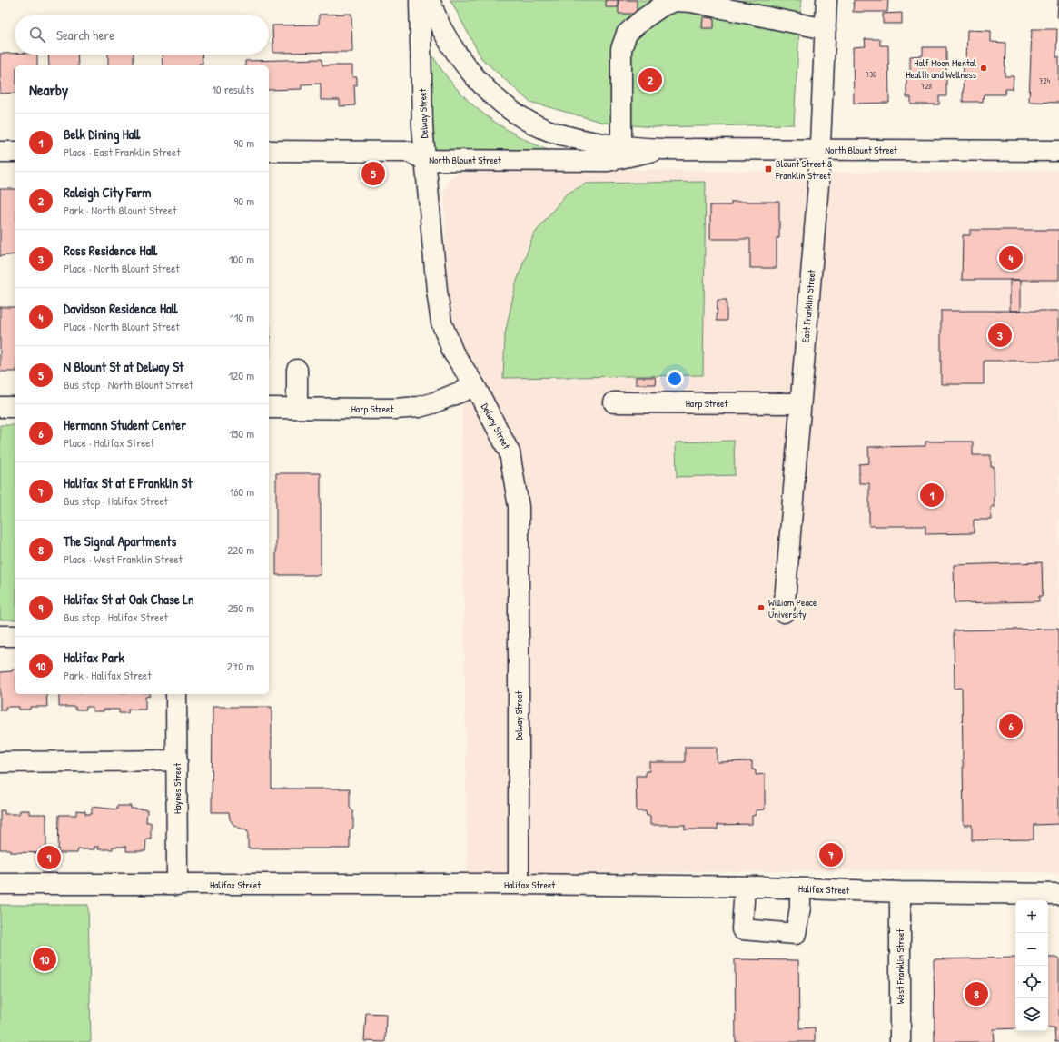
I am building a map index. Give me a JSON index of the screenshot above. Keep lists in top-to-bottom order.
{
  "streets": {
    "street": [
      "Delway Street",
      "North Blount Street",
      "East Franklin Street",
      "Harp Street",
      "Haynes Street",
      "Halifax Street",
      "West Franklin Street"
    ]
  },
  "crossings": [
    ["Delway Street", "North Blount Street"],
    ["Delway Street", "Harp Street"],
    ["Delway Street", "Halifax Street"],
    ["North Blount Street", "East Franklin Street"],
    ["East Franklin Street", "Harp Street"],
    ["Haynes Street", "Halifax Street"],
    ["Halifax Street", "West Franklin Street"]
  ],
  "places": {
    "other": ["Half Moon Mental Health and Wellness", "William Peace University"],
    "transit": ["Blount Street & Franklin Street"]
  },
  "house_numbers": ["730", "724", "728"],
  "page": {
    "search": "Search here",
    "heading": ["Nearby", "10 results"],
    "pins": [
      "2",
      "5",
      "4",
      "3",
      "1",
      "6",
      "7",
      "9",
      "10",
      "8"
    ],
    "list": [
      {
        "mark": "1",
        "name": "Belk Dining Hall",
        "note": "Place · East Franklin Street",
        "value": "90 m"
      },
      {
        "mark": "2",
        "name": "Raleigh City Farm",
        "note": "Park · North Blount Street",
        "value": "90 m"
      },
      {
        "mark": "3",
        "name": "Ross Residence Hall",
        "note": "Place · North Blount Street",
        "value": "100 m"
      },
      {
        "mark": "4",
        "name": "Davidson Residence Hall",
        "note": "Place · North Blount Street",
        "value": "110 m"
      },
      {
        "mark": "5",
        "name": "N Blount St at Delway St",
        "note": "Bus stop · North Blount Street",
        "value": "120 m"
      },
      {
        "mark": "6",
        "name": "Hermann Student Center",
        "note": "Place · Halifax Street",
        "value": "150 m"
      },
      {
        "mark": "7",
        "name": "Halifax St at E Franklin St",
        "note": "Bus stop · Halifax Street",
        "value": "160 m"
      },
      {
        "mark": "8",
        "name": "The Signal Apartments",
        "note": "Place · West Franklin Street",
        "value": "220 m"
      },
      {
        "mark": "9",
        "name": "Halifax St at Oak Chase Ln",
        "note": "Bus stop · Halifax Street",
        "value": "250 m"
      },
      {
        "mark": "10",
        "name": "Halifax Park",
        "note": "Park · Halifax Street",
        "value": "270 m"
      }
    ],
    "map_buttons": ["+", "−"]
  }
}
